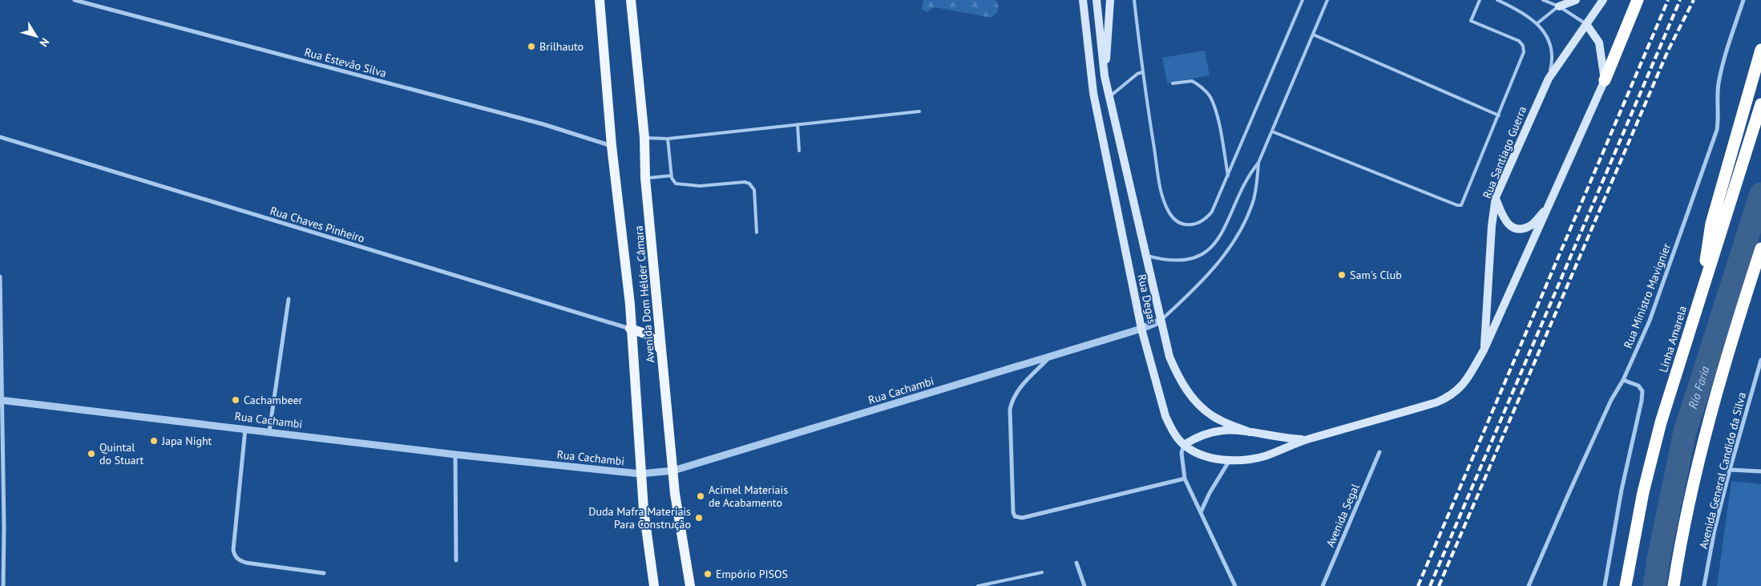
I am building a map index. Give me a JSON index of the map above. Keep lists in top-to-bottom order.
{
  "streets": {
    "highway": ["Linha Amarela"],
    "main road": ["Rua Santiago Guerra", "Avenida Dom Hélder Câmara", "Rua Degas"],
    "street": [
      "Rua Estevão Silva",
      "Rua Chaves Pinheiro",
      "Rua Ministro Mavignier",
      "Rua Cachambi",
      "Avenida General Candido da Silva",
      "Avenida Segal"
    ]
  },
  "crossings": [
    ["Rua Estevão Silva", "Avenida Dom Hélder Câmara"],
    ["Rua Santiago Guerra", "Rua Degas"],
    ["Rua Chaves Pinheiro", "Avenida Dom Hélder Câmara"],
    ["Avenida Dom Hélder Câmara", "Rua Cachambi"],
    ["Rua Degas", "Rua Cachambi"]
  ],
  "water": ["Rio Faria"],
  "places": [
    "Brilhauto",
    "Sam's Club",
    "Cachambeer",
    "Japa Night",
    "Quintal do Stuart",
    "Acimel Materiais de Acabamento",
    "Duda Mafra Materiais Para Construção",
    "Empório PISOS"
  ],
  "north": "bottom right"
}
